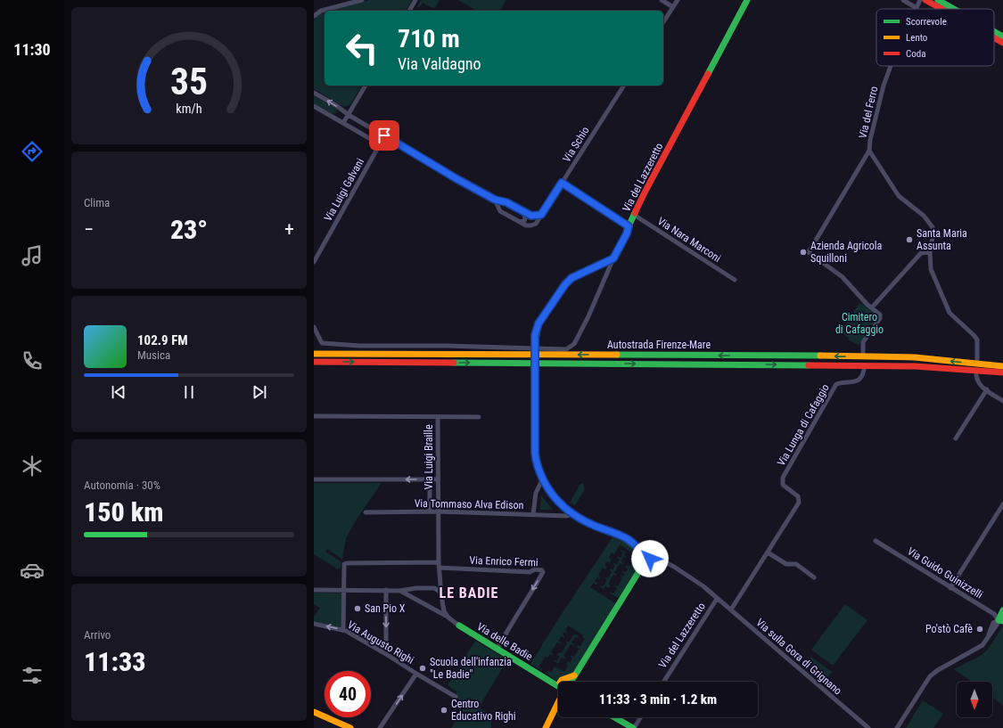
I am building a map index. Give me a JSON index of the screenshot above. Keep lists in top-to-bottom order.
{
  "streets": {
    "main road": ["Via del Lazzeretto", "Autostrada Firenze-Mare", "Via delle Badie"],
    "street": [
      "Via del Ferro",
      "Via Schio",
      "Via Luigi Galvani",
      "Via Nara Marconi",
      "Via Lunga di Cafaggio",
      "Via Luigi Braille",
      "Via Tommaso Alva Edison",
      "Via Enrico Fermi",
      "Via Guido Guinizzelli",
      "Via Augusto Righi",
      "Via sulla Gora di Grignano"
    ]
  },
  "crossings": [
    ["Via del Lazzeretto", "Via Nara Marconi"],
    ["Via del Lazzeretto", "Via sulla Gora di Grignano"],
    ["Via Lunga di Cafaggio", "Via sulla Gora di Grignano"],
    ["Via Luigi Braille", "Via Tommaso Alva Edison"],
    ["Via Luigi Braille", "Via Enrico Fermi"],
    ["Via Luigi Braille", "Via delle Badie"],
    ["Via Enrico Fermi", "Via delle Badie"]
  ],
  "districts": ["LE BADIE"],
  "parks": ["Cimitero di Cafaggio"],
  "places": [
    "Santa Maria Assunta",
    "Azienda Agricola Squilloni",
    "San Pio X",
    "Po'stò Cafè",
    "Scuola dell'infanzia \"Le Badie\"",
    "Centro Educativo Righi"
  ],
  "legend": ["Scorrevole", "Lento", "Coda"],
  "north": "bottom",
  "page": {
    "tabs": "11:30",
    "turn": ["710 m", "Via Valdagno"],
    "tile": [
      "Clima",
      ["Autonomia · 30%", "150 km"],
      ["Arrivo", "11:33"]
    ],
    "heat": ["−", "23°", "+"],
    "song": ["102.9 FM", "Musica"],
    "limit": "40",
    "trip": "11:33 · 3 min · 1.2 km",
    "gauge": ["35", "km/h"]
  }
}
